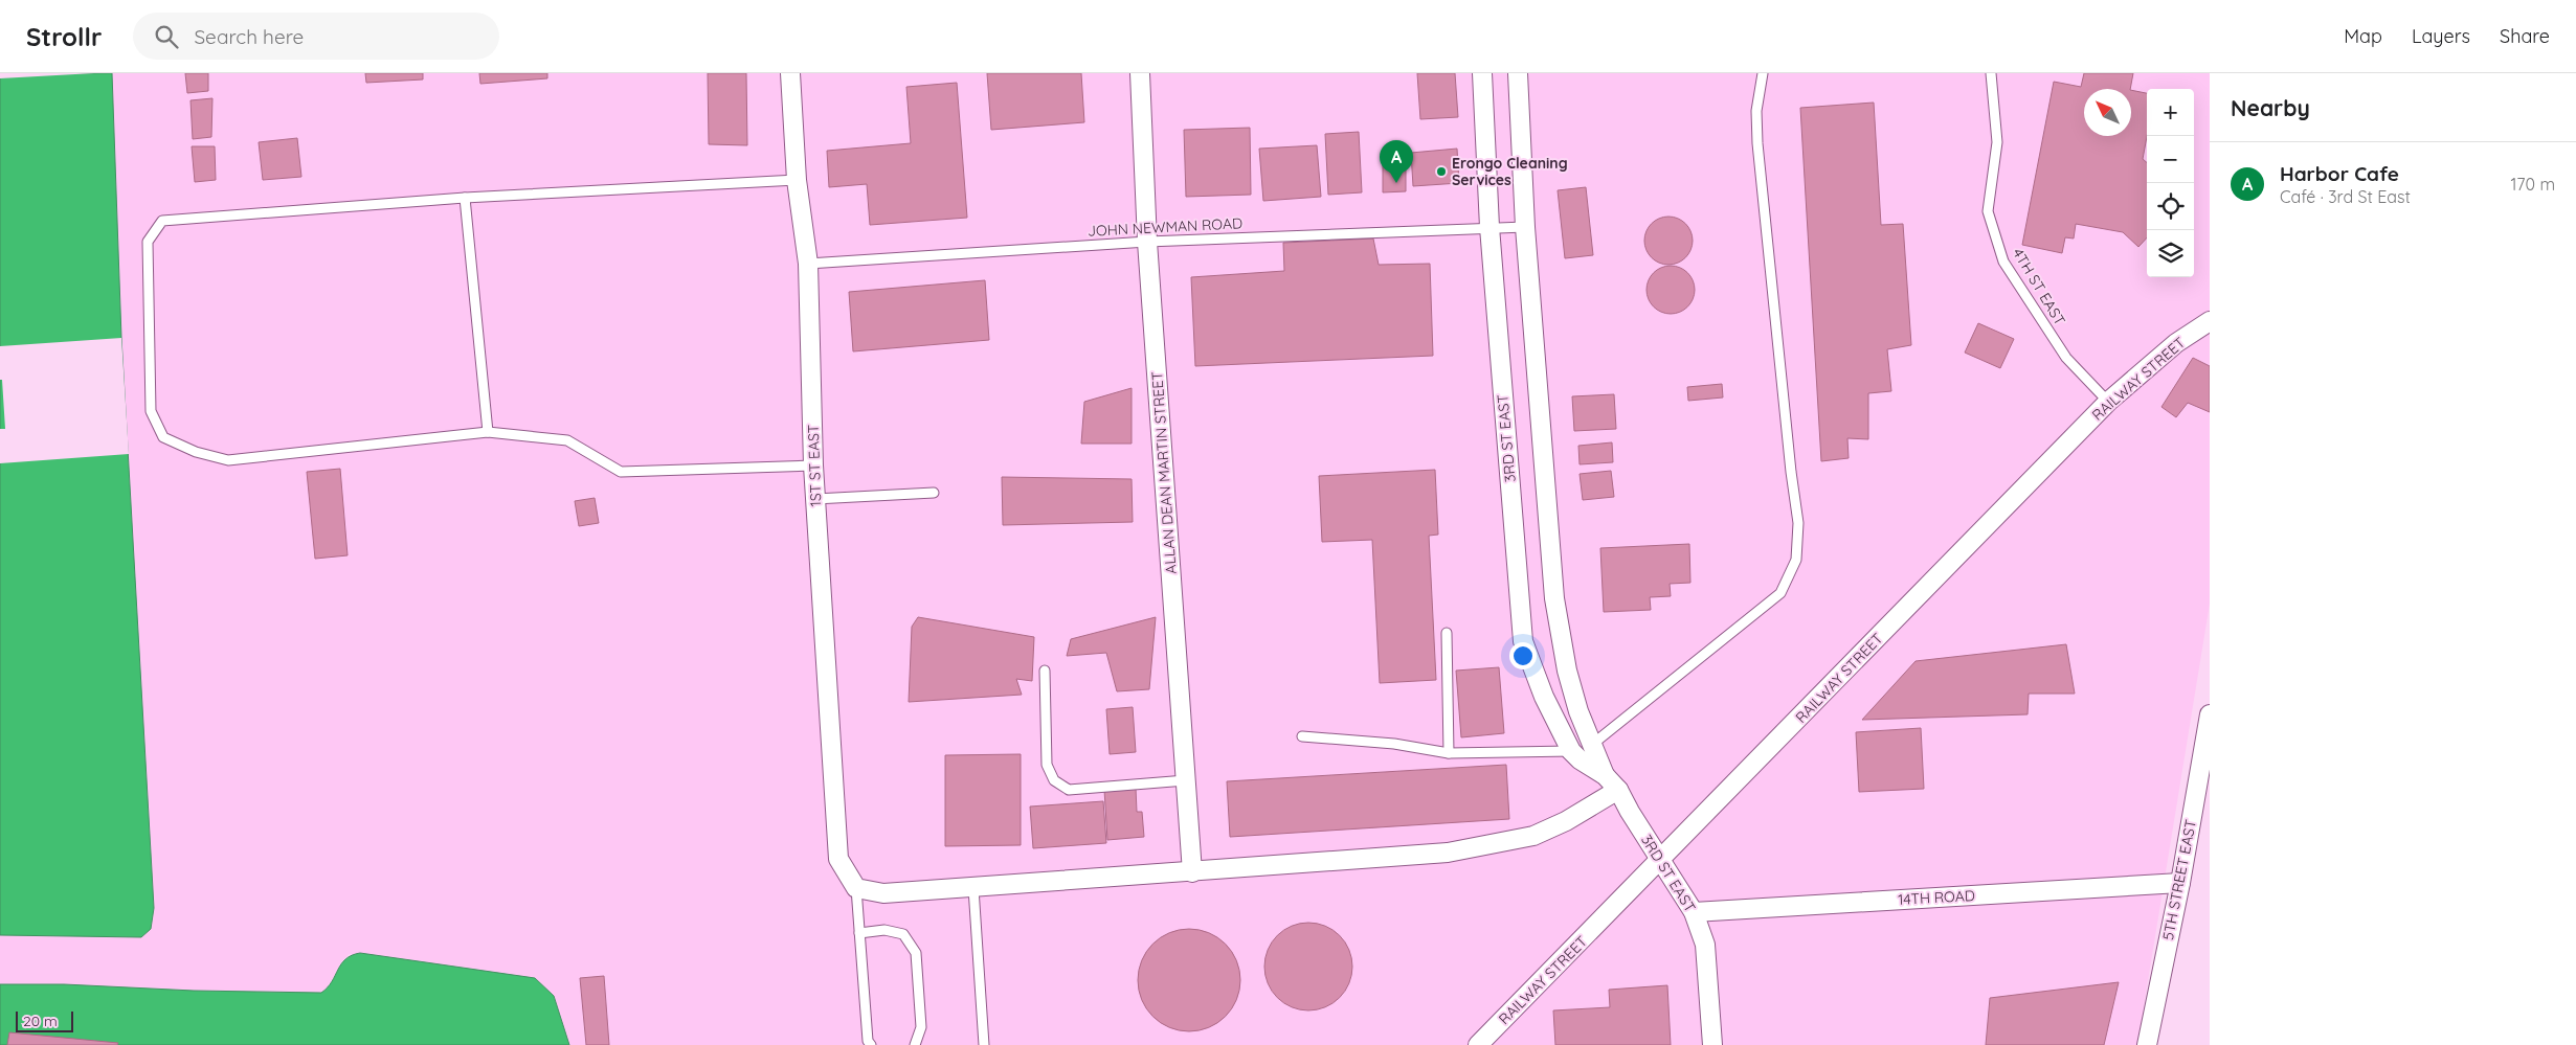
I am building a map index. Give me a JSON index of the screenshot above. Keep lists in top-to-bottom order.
{
  "streets": {
    "street": [
      "RAILWAY STREET",
      "3RD ST EAST",
      "1ST ST EAST",
      "ALLAN DEAN MARTIN STREET",
      "5TH STREET EAST",
      "14TH ROAD"
    ],
    "lane": ["JOHN NEWMAN ROAD", "4TH ST EAST"]
  },
  "crossings": [
    ["JOHN NEWMAN ROAD", "3RD ST EAST"],
    ["JOHN NEWMAN ROAD", "1ST ST EAST"],
    ["JOHN NEWMAN ROAD", "ALLAN DEAN MARTIN STREET"],
    ["4TH ST EAST", "RAILWAY STREET"],
    ["RAILWAY STREET", "3RD ST EAST"],
    ["3RD ST EAST", "14TH ROAD"],
    ["5TH STREET EAST", "14TH ROAD"]
  ],
  "places": ["Erongo Cleaning Services"],
  "scale_bar": "20 m",
  "north": "top left",
  "page": {
    "header": "Strollr",
    "search": "Search here",
    "nav": ["Map", "Layers", "Share"],
    "heading": "Nearby",
    "map_buttons": ["+", "−"],
    "pins": "A",
    "list": [
      {
        "mark": "A",
        "name": "Harbor Cafe",
        "note": "Café · 3rd St East",
        "value": "170 m"
      }
    ],
    "scale": "20 m"
  }
}
